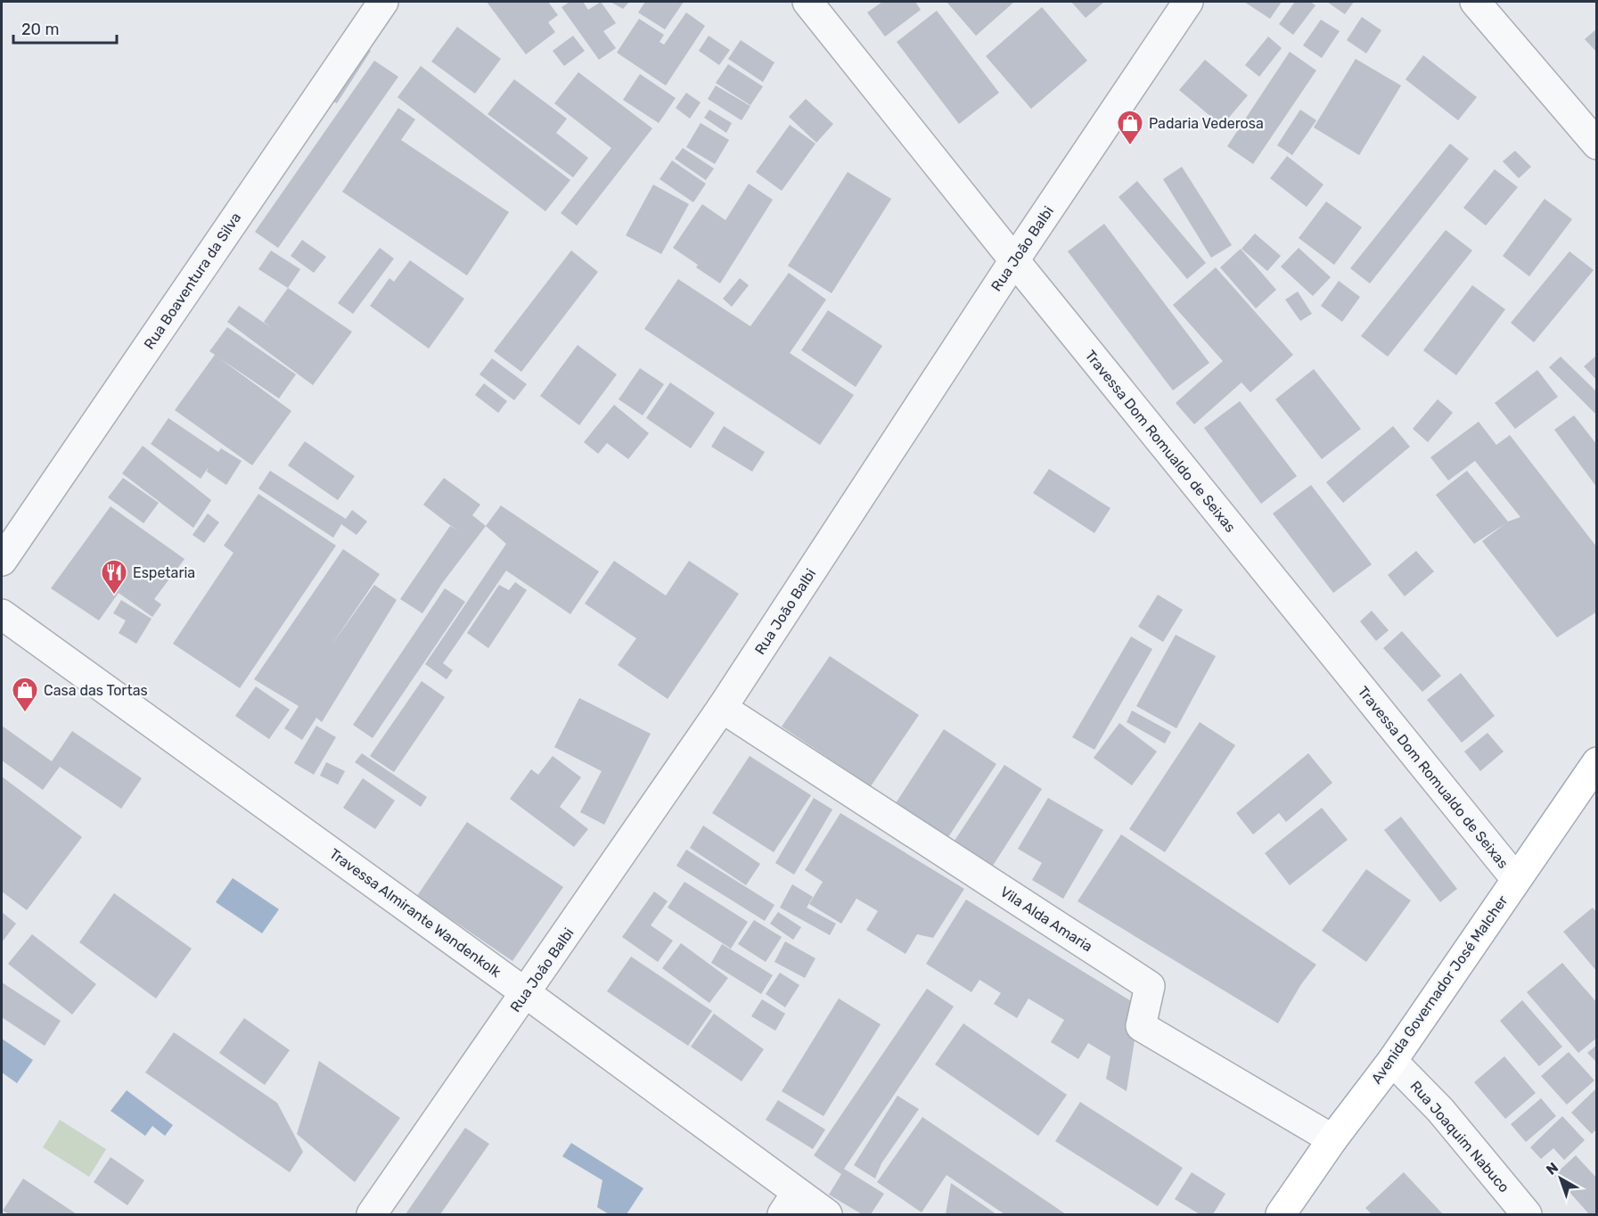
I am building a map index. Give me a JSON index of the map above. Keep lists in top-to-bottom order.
{
  "streets": {
    "main road": ["Avenida Governador José Malcher"],
    "street": [
      "Rua João Balbi",
      "Rua Boaventura da Silva",
      "Travessa Dom Romualdo de Seixas",
      "Travessa Almirante Wandenkolk",
      "Vila Alda Amaria",
      "Rua Joaquim Nabuco"
    ]
  },
  "crossings": [
    ["Rua João Balbi", "Travessa Dom Romualdo de Seixas"],
    ["Rua João Balbi", "Travessa Almirante Wandenkolk"],
    ["Rua João Balbi", "Vila Alda Amaria"],
    ["Travessa Dom Romualdo de Seixas", "Avenida Governador José Malcher"],
    ["Vila Alda Amaria", "Avenida Governador José Malcher"],
    ["Avenida Governador José Malcher", "Rua Joaquim Nabuco"]
  ],
  "places": {
    "shop": ["Padaria Vederosa", "Casa das Tortas"],
    "restaurant": ["Espetaria"]
  },
  "scale_bar": "20 m",
  "north": "top left"
}
